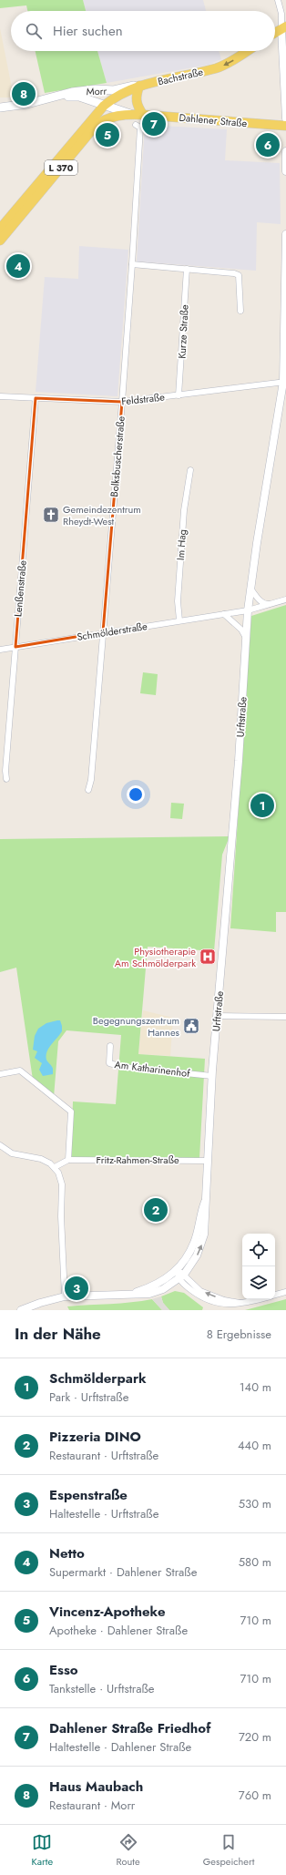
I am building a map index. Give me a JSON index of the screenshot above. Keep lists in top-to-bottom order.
{
  "streets": {
    "main road": [
      "Bachstraße",
      "Morr",
      "Dahlener Straße",
      "L 370"
    ],
    "street": [
      "Kurze Straße",
      "Feldstraße",
      "Bolksbuscherstraße",
      "Im Hag",
      "Lenßenstraße",
      "Schmölderstraße",
      "Urftstraße",
      "Am Katharinenhof",
      "Fritz-Rahmen-Straße"
    ]
  },
  "crossings": [
    ["Bachstraße", "Morr"],
    ["Bachstraße", "L 370"],
    ["Morr", "Dahlener Straße"],
    ["Morr", "L 370"],
    ["Kurze Straße", "Feldstraße"],
    ["Feldstraße", "Bolksbuscherstraße"],
    ["Feldstraße", "Lenßenstraße"],
    ["Feldstraße", "Urftstraße"],
    ["Bolksbuscherstraße", "Schmölderstraße"],
    ["Im Hag", "Schmölderstraße"],
    ["Lenßenstraße", "Schmölderstraße"],
    ["Schmölderstraße", "Urftstraße"],
    ["Urftstraße", "Am Katharinenhof"],
    ["Urftstraße", "Fritz-Rahmen-Straße"]
  ],
  "one_way": ["Bachstraße"],
  "places": {
    "church": ["Gemeindezentrum Rheydt-West"],
    "hospital": ["Physiotherapie Am Schmölderpark"],
    "public building": ["Begegnungszentrum Hannes"]
  },
  "page": {
    "search": "Hier suchen",
    "pins": [
      "8",
      "7",
      "5",
      "6",
      "4",
      "1",
      "2",
      "3"
    ],
    "heading": ["In der Nähe", "8 Ergebnisse"],
    "list": [
      {
        "mark": "1",
        "name": "Schmölderpark",
        "note": "Park · Urftstraße",
        "value": "140 m"
      },
      {
        "mark": "2",
        "name": "Pizzeria DINO",
        "note": "Restaurant · Urftstraße",
        "value": "440 m"
      },
      {
        "mark": "3",
        "name": "Espenstraße",
        "note": "Haltestelle · Urftstraße",
        "value": "530 m"
      },
      {
        "mark": "4",
        "name": "Netto",
        "note": "Supermarkt · Dahlener Straße",
        "value": "580 m"
      },
      {
        "mark": "5",
        "name": "Vincenz-Apotheke",
        "note": "Apotheke · Dahlener Straße",
        "value": "710 m"
      },
      {
        "mark": "6",
        "name": "Esso",
        "note": "Tankstelle · Urftstraße",
        "value": "710 m"
      },
      {
        "mark": "7",
        "name": "Dahlener Straße Friedhof",
        "note": "Haltestelle · Dahlener Straße",
        "value": "720 m"
      },
      {
        "mark": "8",
        "name": "Haus Maubach",
        "note": "Restaurant · Morr",
        "value": "760 m"
      }
    ],
    "nav": ["Karte", "Route", "Gespeichert"]
  }
}
